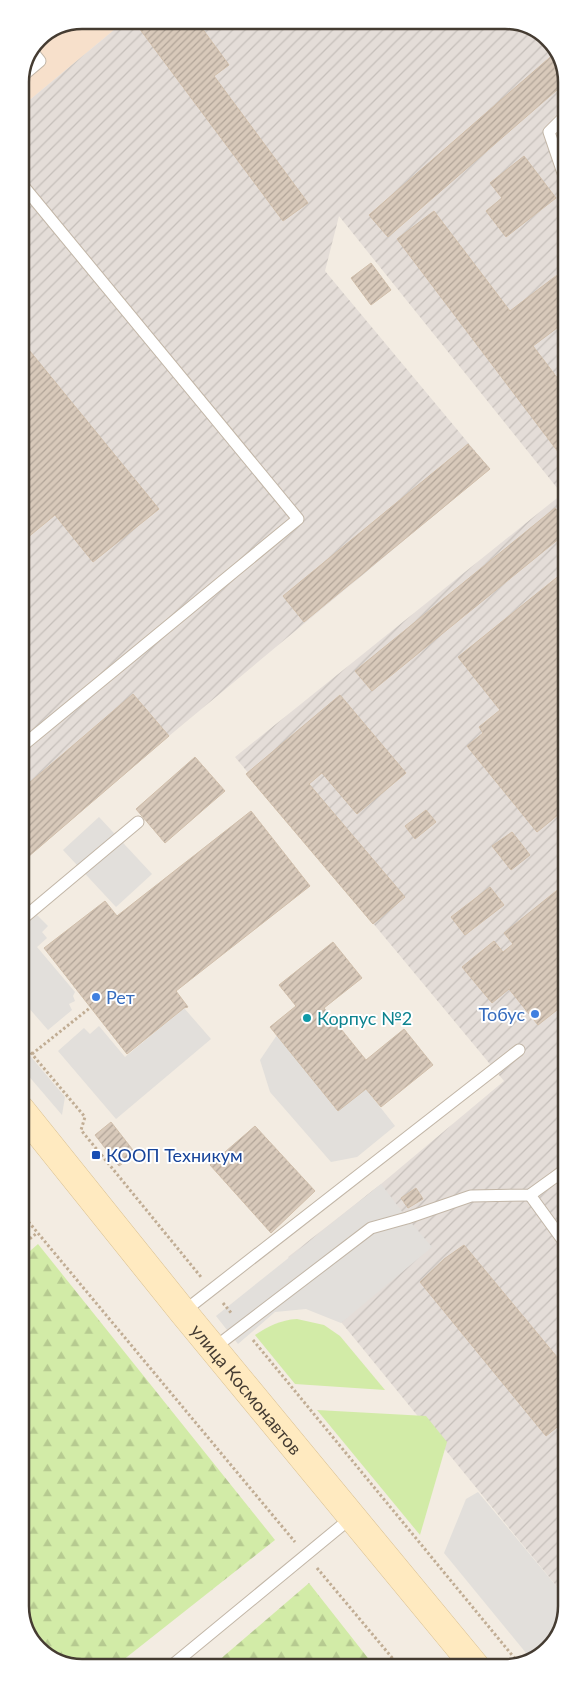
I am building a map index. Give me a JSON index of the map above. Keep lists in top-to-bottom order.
{
  "streets": {
    "main road": ["улица Космонавтов"]
  },
  "places": {
    "other": ["Рет", "Тобус", "Корпус №2"],
    "transit": ["КООП Техникум"]
  }
}
